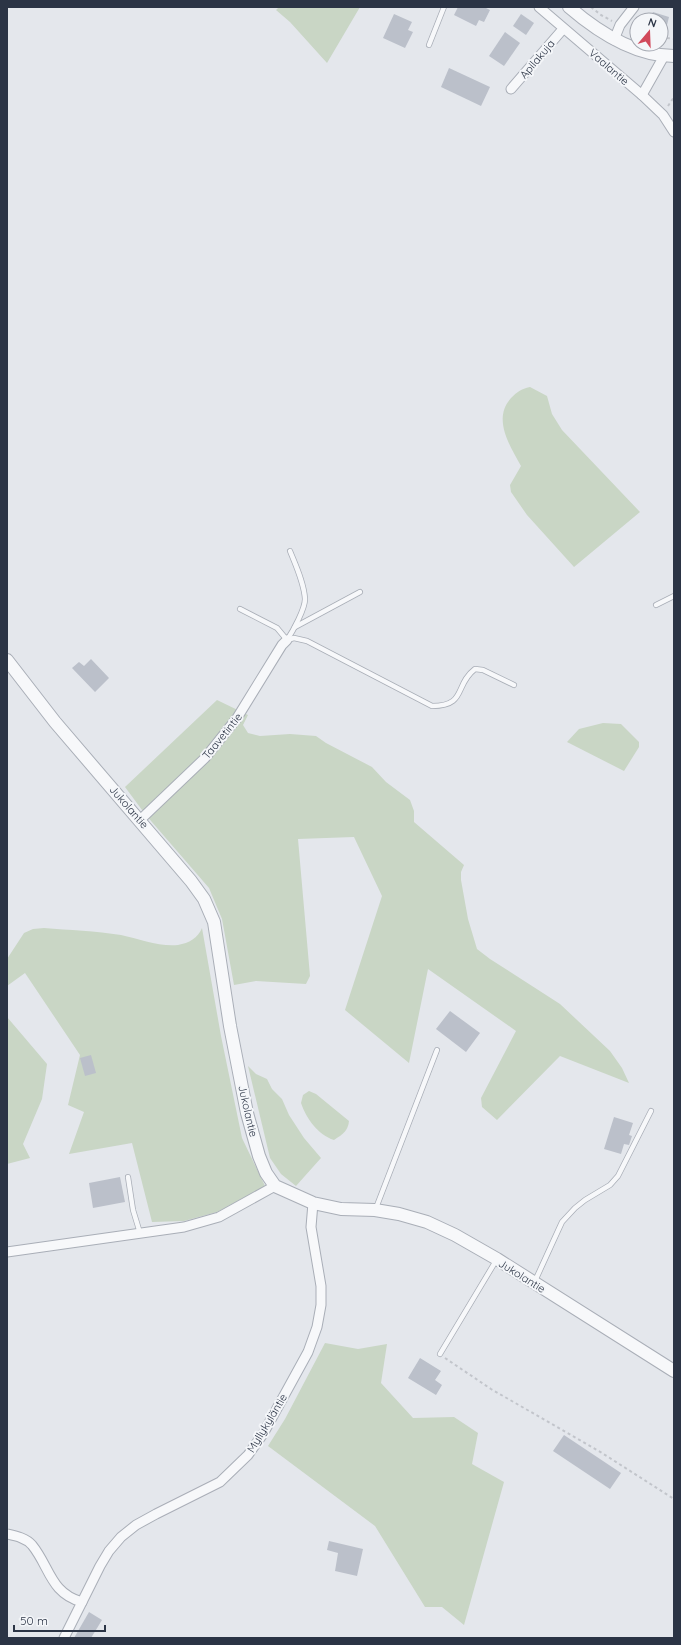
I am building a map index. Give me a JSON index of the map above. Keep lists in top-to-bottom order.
{
  "streets": {
    "street": [
      "Apilakuja",
      "Vaalantie",
      "Taavetintie",
      "Jukolantie",
      "Myllykyläntie"
    ]
  },
  "crossings": [
    ["Apilakuja", "Vaalantie"],
    ["Taavetintie", "Jukolantie"],
    ["Jukolantie", "Myllykyläntie"]
  ],
  "scale_bar": "50 m",
  "north": "top"
}
